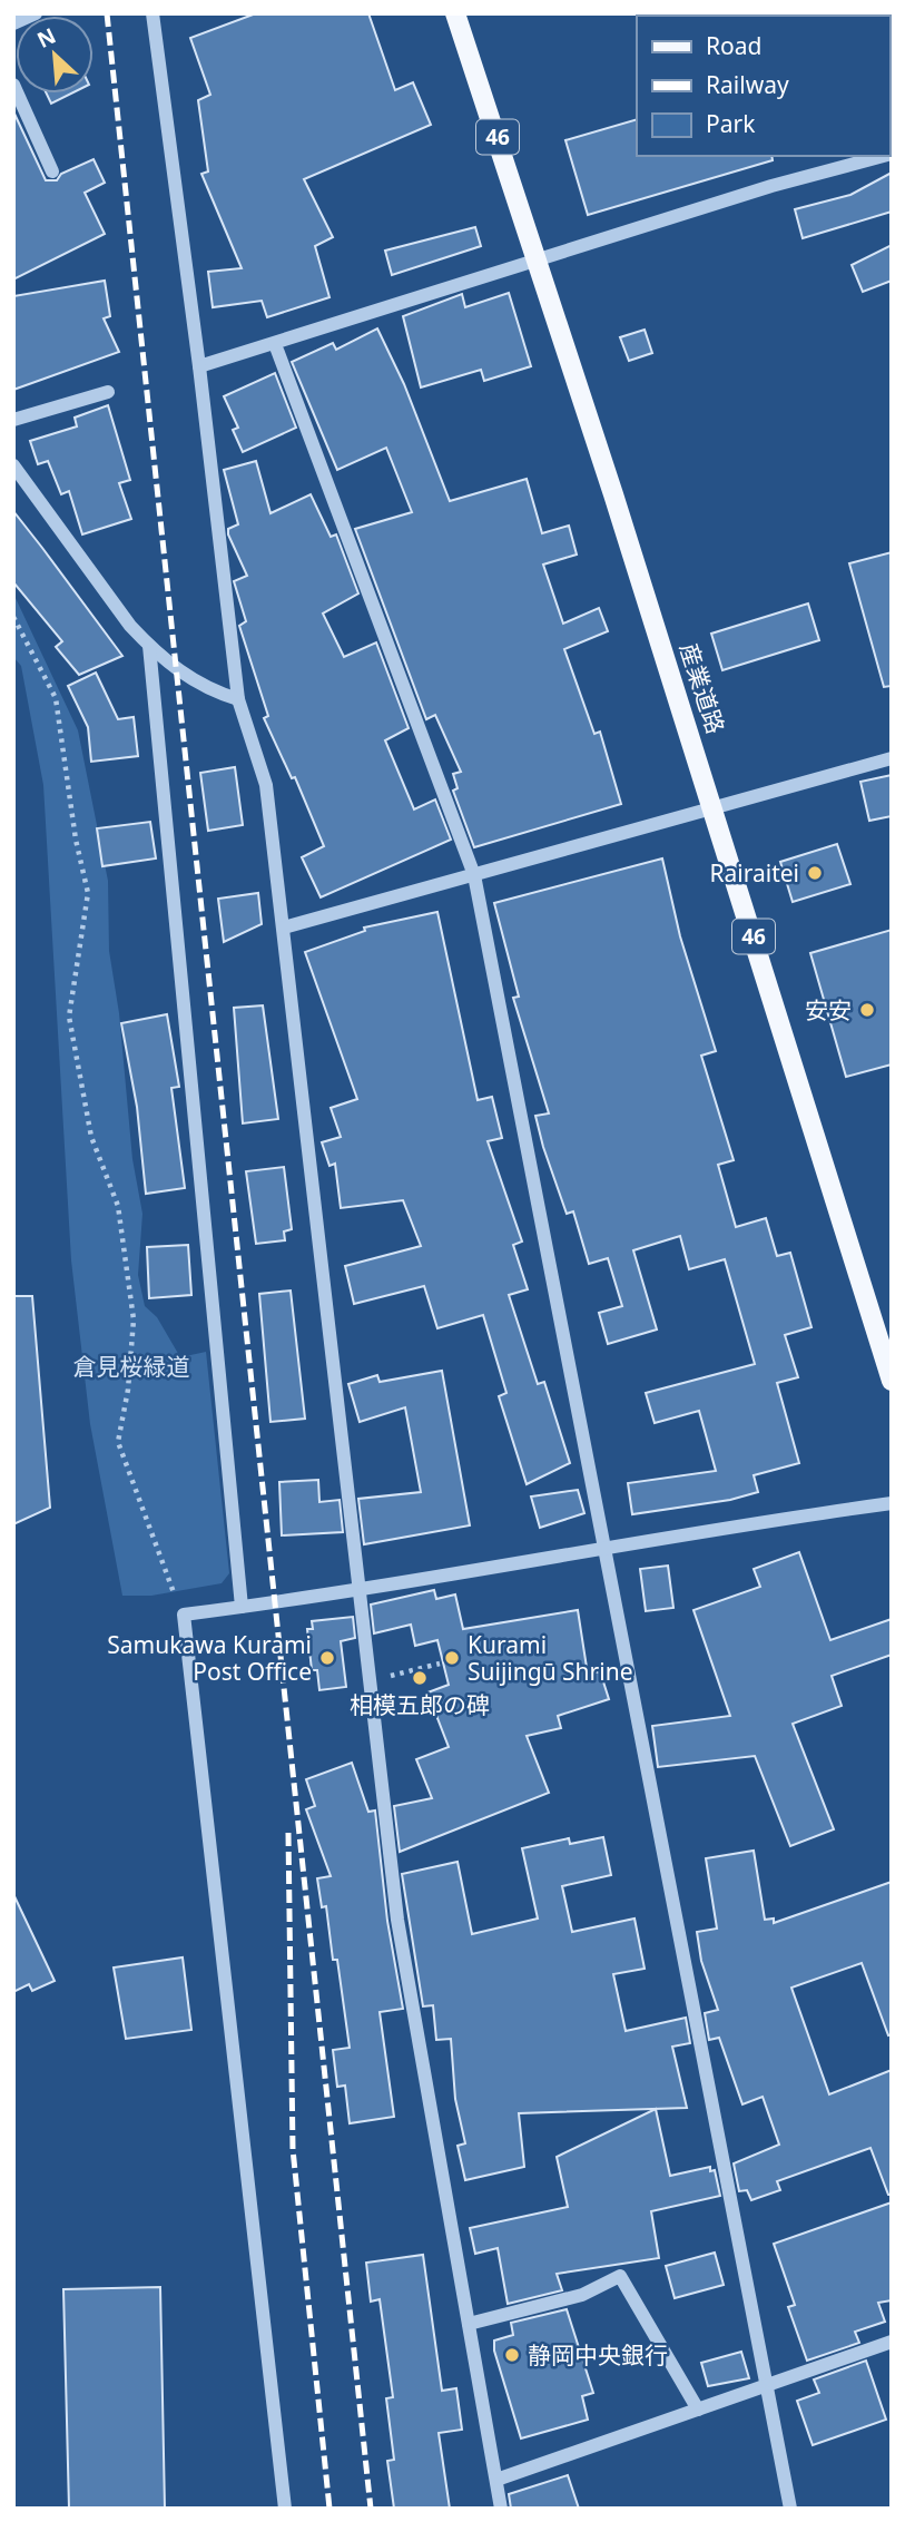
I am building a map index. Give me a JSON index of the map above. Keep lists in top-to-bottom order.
{
  "streets": {
    "main road": ["46", "産業道路"]
  },
  "parks": ["倉見桜緑道"],
  "places": [
    "Rairaitei",
    "安安",
    "Samukawa Kurami Post Office",
    "Kurami Suijingū Shrine",
    "相模五郎の碑",
    "静岡中央銀行"
  ],
  "legend": ["Road", "Railway", "Park"],
  "north": "top left"
}
